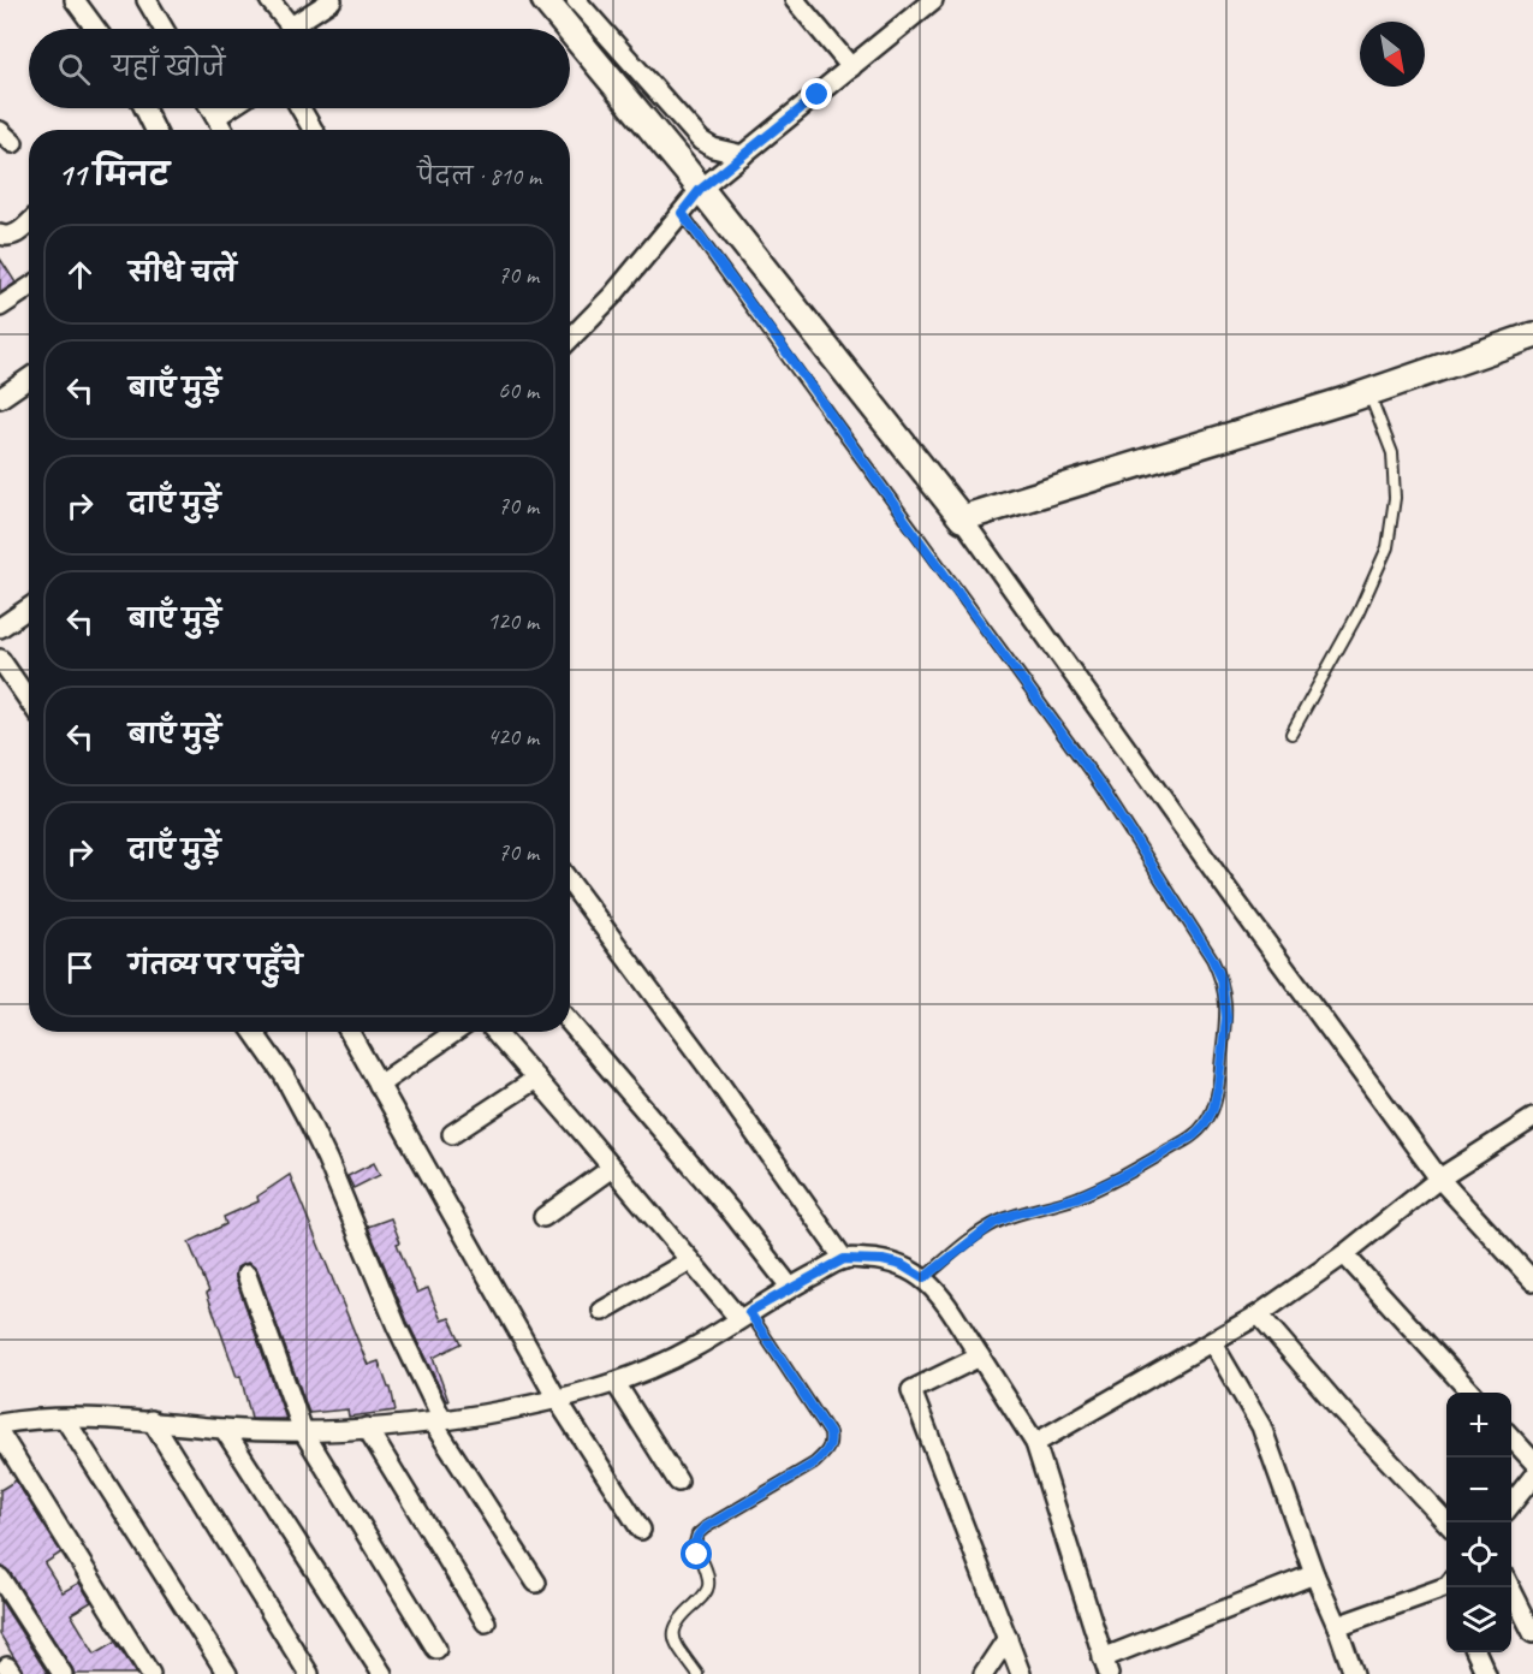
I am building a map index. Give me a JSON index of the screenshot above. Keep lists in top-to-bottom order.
{
  "north": "bottom right",
  "page": {
    "search": "यहाँ खोजें",
    "heading": ["11 मिनट", "पैदल · 810 m"],
    "list": [
      ["सीधे चलें", "70 m"],
      ["बाएँ मुड़ें", "60 m"],
      ["दाएँ मुड़ें", "70 m"],
      ["बाएँ मुड़ें", "120 m"],
      ["बाएँ मुड़ें", "420 m"],
      ["दाएँ मुड़ें", "70 m"],
      "गंतव्य पर पहुँचे"
    ],
    "map_buttons": ["+", "−"]
  }
}
